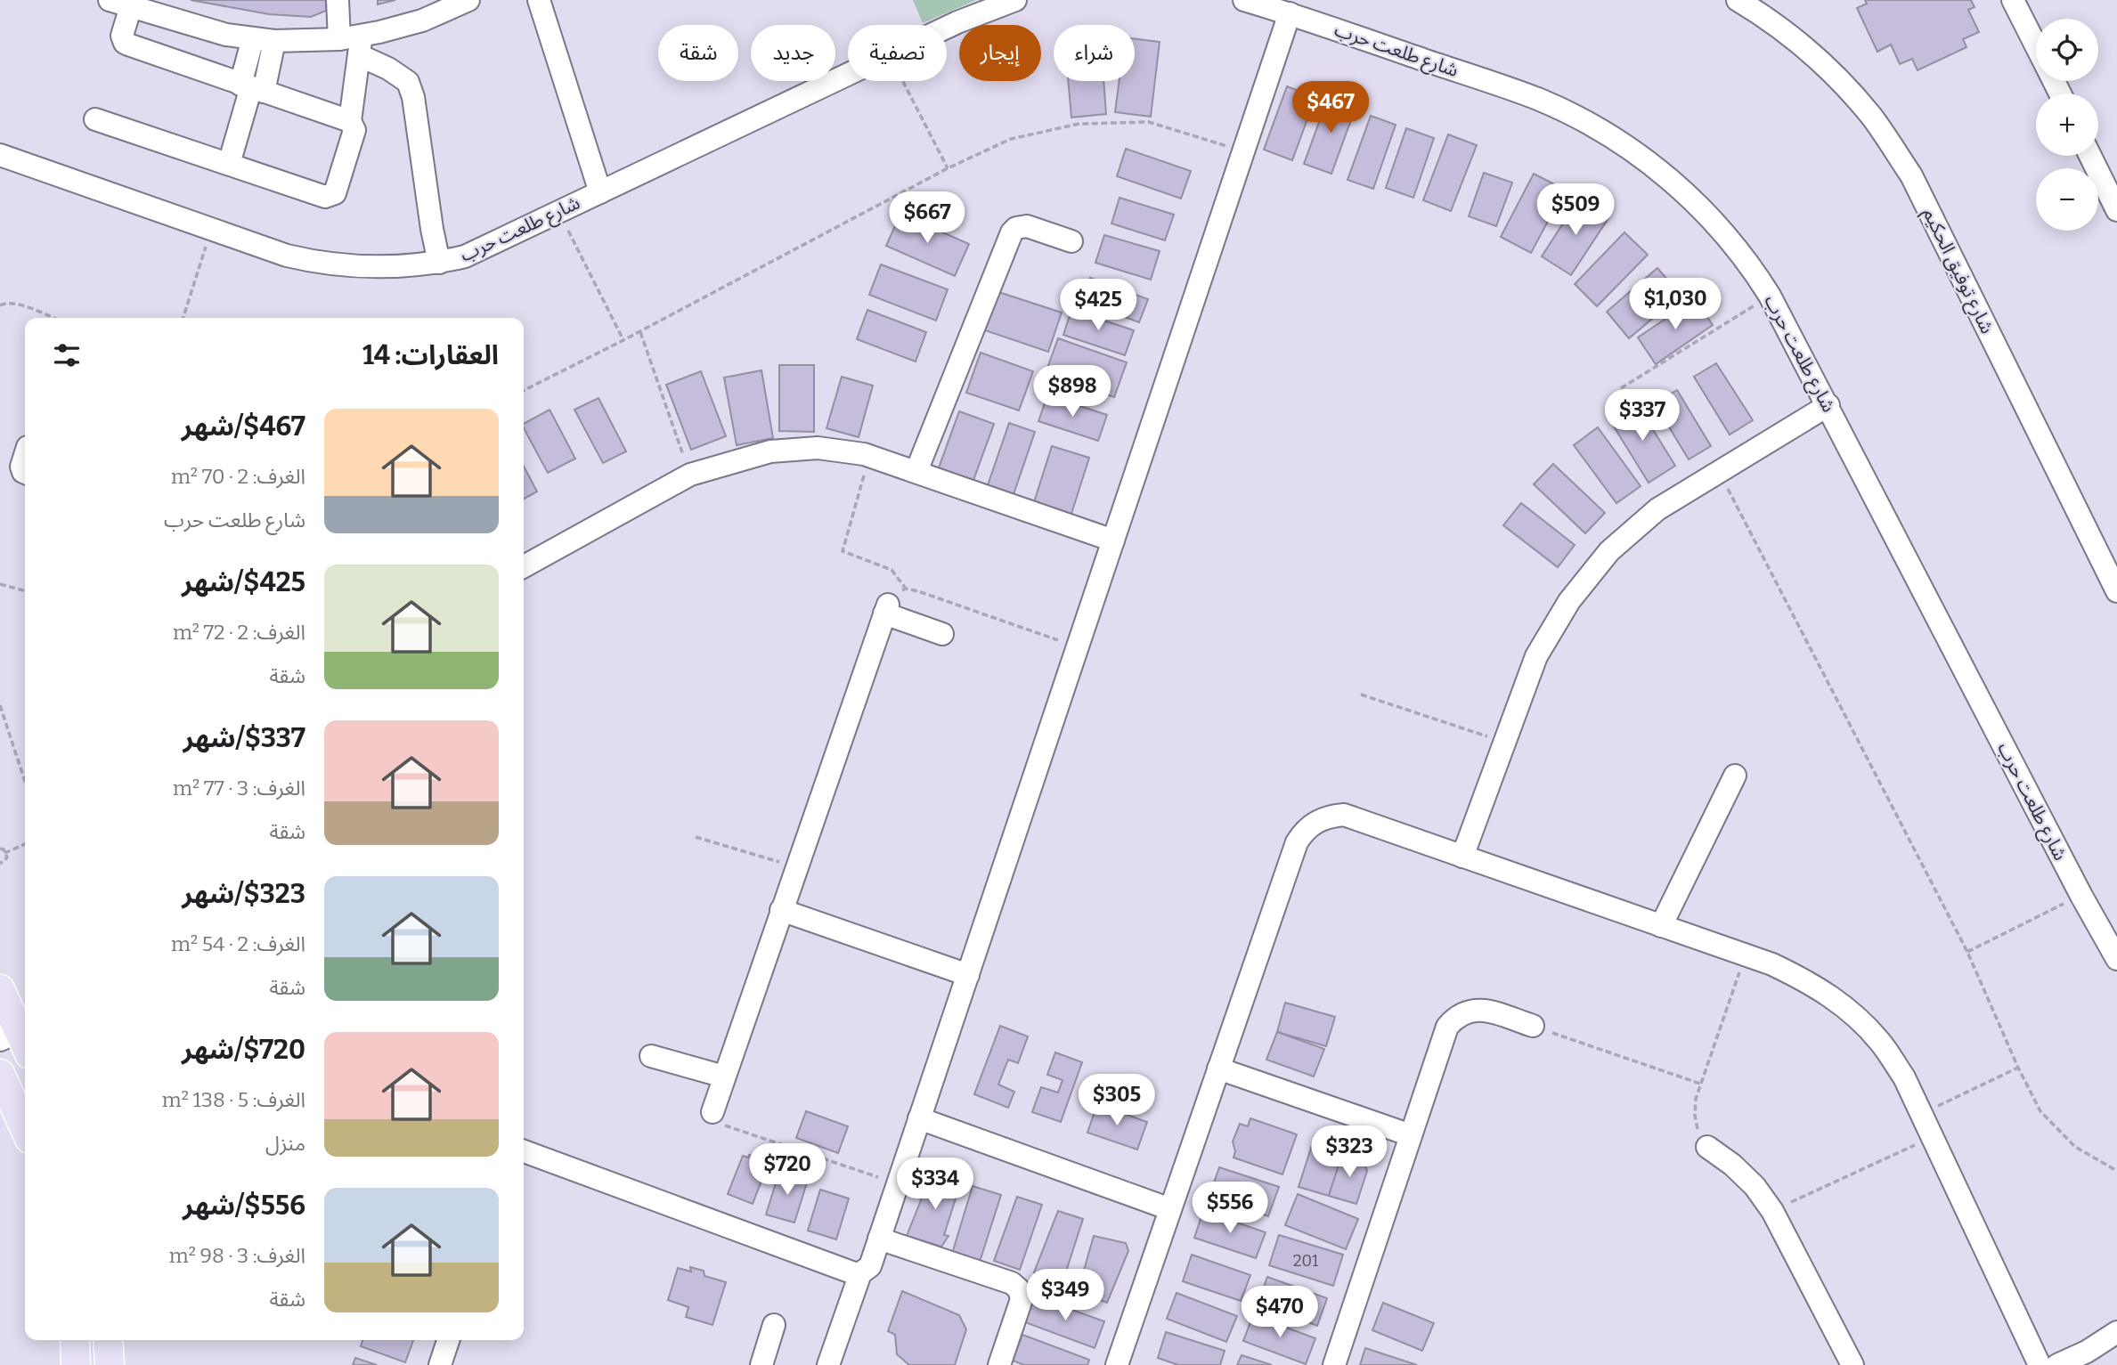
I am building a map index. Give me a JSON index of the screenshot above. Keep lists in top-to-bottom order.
{
  "streets": {
    "street": ["شارع طلعت حرب", "شارع توفيق الحكيم"]
  },
  "house_numbers": ["201"],
  "page": {
    "map_buttons": ["+", "−"],
    "chip": [
      "شراء",
      "إيجار",
      "تصفية",
      "جديد",
      "شقة"
    ],
    "price": [
      "$467",
      "$509",
      "$667",
      "$1,030",
      "$425",
      "$898",
      "$337",
      "$305",
      "$323",
      "$720",
      "$334",
      "$556",
      "$349",
      "$470"
    ],
    "heading": "العقارات: 14",
    "list": [
      {
        "name": "$467/شهر",
        "note": "الغرف: 2 · 70 m² · شارع طلعت حرب"
      },
      {
        "name": "$425/شهر",
        "note": "الغرف: 2 · 72 m² · شقة"
      },
      {
        "name": "$337/شهر",
        "note": "الغرف: 3 · 77 m² · شقة"
      },
      {
        "name": "$323/شهر",
        "note": "الغرف: 2 · 54 m² · شقة"
      },
      {
        "name": "$720/شهر",
        "note": "الغرف: 5 · 138 m² · منزل"
      },
      {
        "name": "$556/شهر",
        "note": "الغرف: 3 · 98 m² · شقة"
      }
    ]
  }
}
